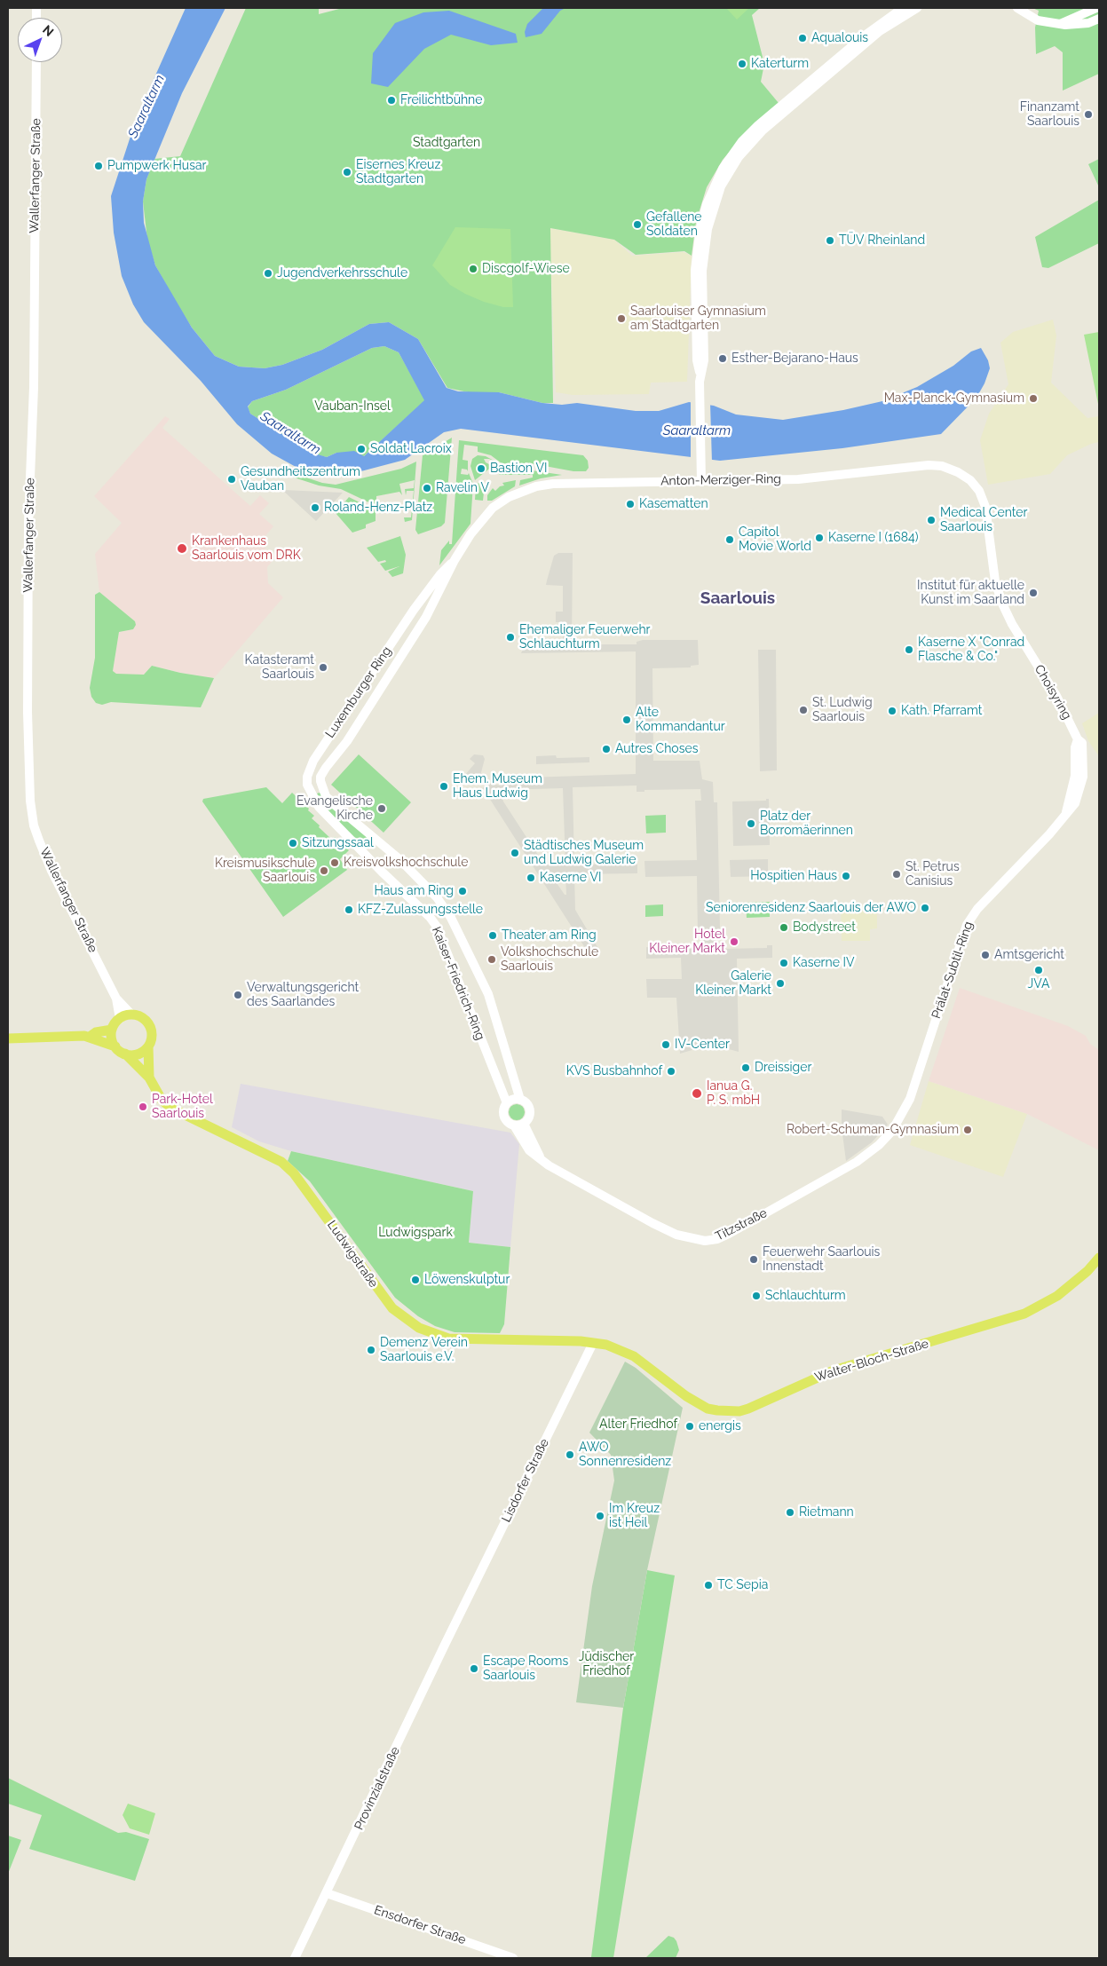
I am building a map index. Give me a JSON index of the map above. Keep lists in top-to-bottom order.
{
  "streets": {
    "main road": ["Ludwigstraße", "Walter-Bloch-Straße"],
    "street": [
      "Wallerfanger Straße",
      "Anton-Merziger-Ring",
      "Luxemburger Ring",
      "Choisyring",
      "Prälat-Subtil-Ring",
      "Kaiser-Friedrich-Ring",
      "Titzstraße",
      "Lisdorfer Straße",
      "Provinzialstraße",
      "Ensdorfer Straße"
    ]
  },
  "crossings": [
    ["Wallerfanger Straße", "Ludwigstraße"],
    ["Anton-Merziger-Ring", "Luxemburger Ring"],
    ["Anton-Merziger-Ring", "Choisyring"],
    ["Luxemburger Ring", "Kaiser-Friedrich-Ring"],
    ["Choisyring", "Prälat-Subtil-Ring"],
    ["Prälat-Subtil-Ring", "Titzstraße"],
    ["Kaiser-Friedrich-Ring", "Titzstraße"],
    ["Ludwigstraße", "Walter-Bloch-Straße"],
    ["Ludwigstraße", "Lisdorfer Straße"],
    ["Walter-Bloch-Straße", "Lisdorfer Straße"],
    ["Lisdorfer Straße", "Provinzialstraße"],
    ["Provinzialstraße", "Ensdorfer Straße"]
  ],
  "districts": ["Saarlouis"],
  "water": ["Saaraltarm"],
  "parks": [
    "Stadtgarten",
    "Vauban-Insel",
    "Ludwigspark",
    "Alter Friedhof",
    "Jüdischer Friedhof"
  ],
  "places": [
    "Aqualouis",
    "Katerturm",
    "Freilichtbühne",
    "Finanzamt Saarlouis",
    "Pumpwerk Husar",
    "Eisernes Kreuz Stadtgarten",
    "Gefallene Soldaten",
    "TÜV Rheinland",
    "Discgolf-Wiese",
    "Jugendverkehrsschule",
    "Saarlouiser Gymnasium am Stadtgarten",
    "Esther-Bejarano-Haus",
    "Max-Planck-Gymnasium",
    "Soldat Lacroix",
    "Bastion VI",
    "Gesundheitszentrum Vauban",
    "Ravelin V",
    "Kasematten",
    "Roland-Henz-Platz",
    "Medical Center Saarlouis",
    "Kaserne I (1684)",
    "Capitol Movie World",
    "Krankenhaus Saarlouis vom DRK",
    "Institut für aktuelle Kunst im Saarland",
    "Ehemaliger Feuerwehr Schlauchturm",
    "Kaserne X \"Conrad Flasche & Co.\"",
    "Katasteramt Saarlouis",
    "St. Ludwig Saarlouis",
    "Kath. Pfarramt",
    "Alte Kommandantur",
    "Autres Choses",
    "Ehem. Museum Haus Ludwig",
    "Evangelische Kirche",
    "Platz der Borromäerinnen",
    "Sitzungssaal",
    "Städtisches Museum und Ludwig Galerie",
    "Kreisvolkshochschule",
    "Kreismusikschule Saarlouis",
    "St. Petrus Canisius",
    "Hospitien Haus",
    "Kaserne VI",
    "Haus am Ring",
    "Seniorenresidenz Saarlouis der AWO",
    "KFZ-Zulassungsstelle",
    "Bodystreet",
    "Theater am Ring",
    "Hotel Kleiner Markt",
    "Amtsgericht",
    "Volkshochschule Saarlouis",
    "Kaserne IV",
    "JVA",
    "Galerie Kleiner Markt",
    "Verwaltungsgericht des Saarlandes",
    "IV-Center",
    "Dreissiger",
    "KVS Busbahnhof",
    "Ianua G. P. S. mbH",
    "Park-Hotel Saarlouis",
    "Robert-Schuman-Gymnasium",
    "Feuerwehr Saarlouis Innenstadt",
    "Löwenskulptur",
    "Schlauchturm",
    "Demenz Verein Saarlouis e.V.",
    "energis",
    "AWO Sonnenresidenz",
    "Rietmann",
    "Im Kreuz ist Heil",
    "TC Sepia",
    "Escape Rooms Saarlouis"
  ],
  "north": "top right"
}
